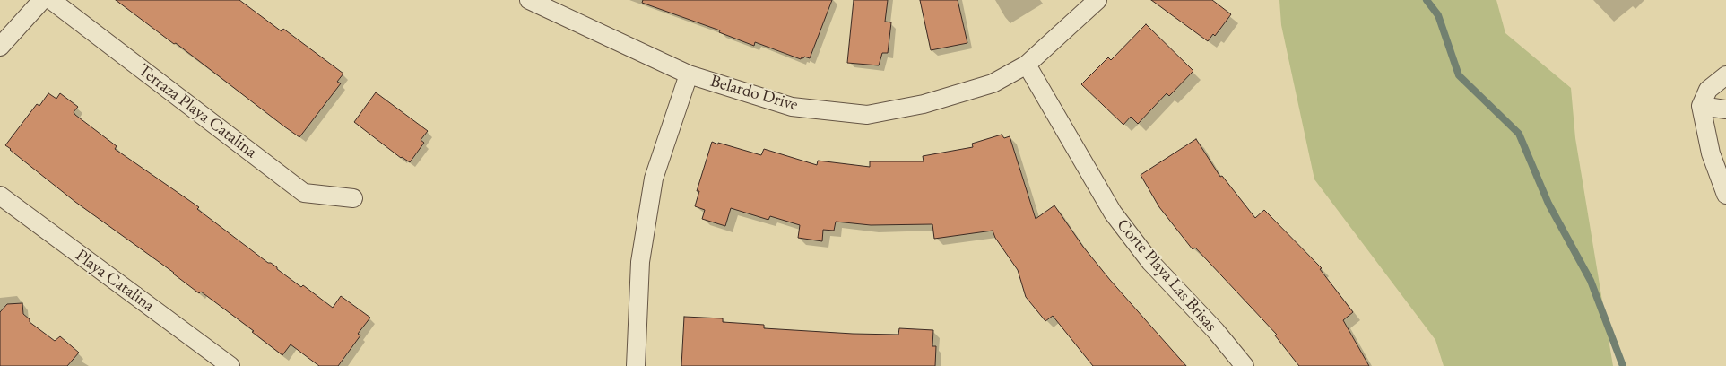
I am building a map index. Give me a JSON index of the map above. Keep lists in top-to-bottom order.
{
  "streets": {
    "street": [
      "Belardo Drive",
      "Terraza Playa Catalina",
      "Corte Playa Las Brisas",
      "Playa Catalina"
    ]
  },
  "crossings": [
    ["Belardo Drive", "Corte Playa Las Brisas"]
  ]
}
